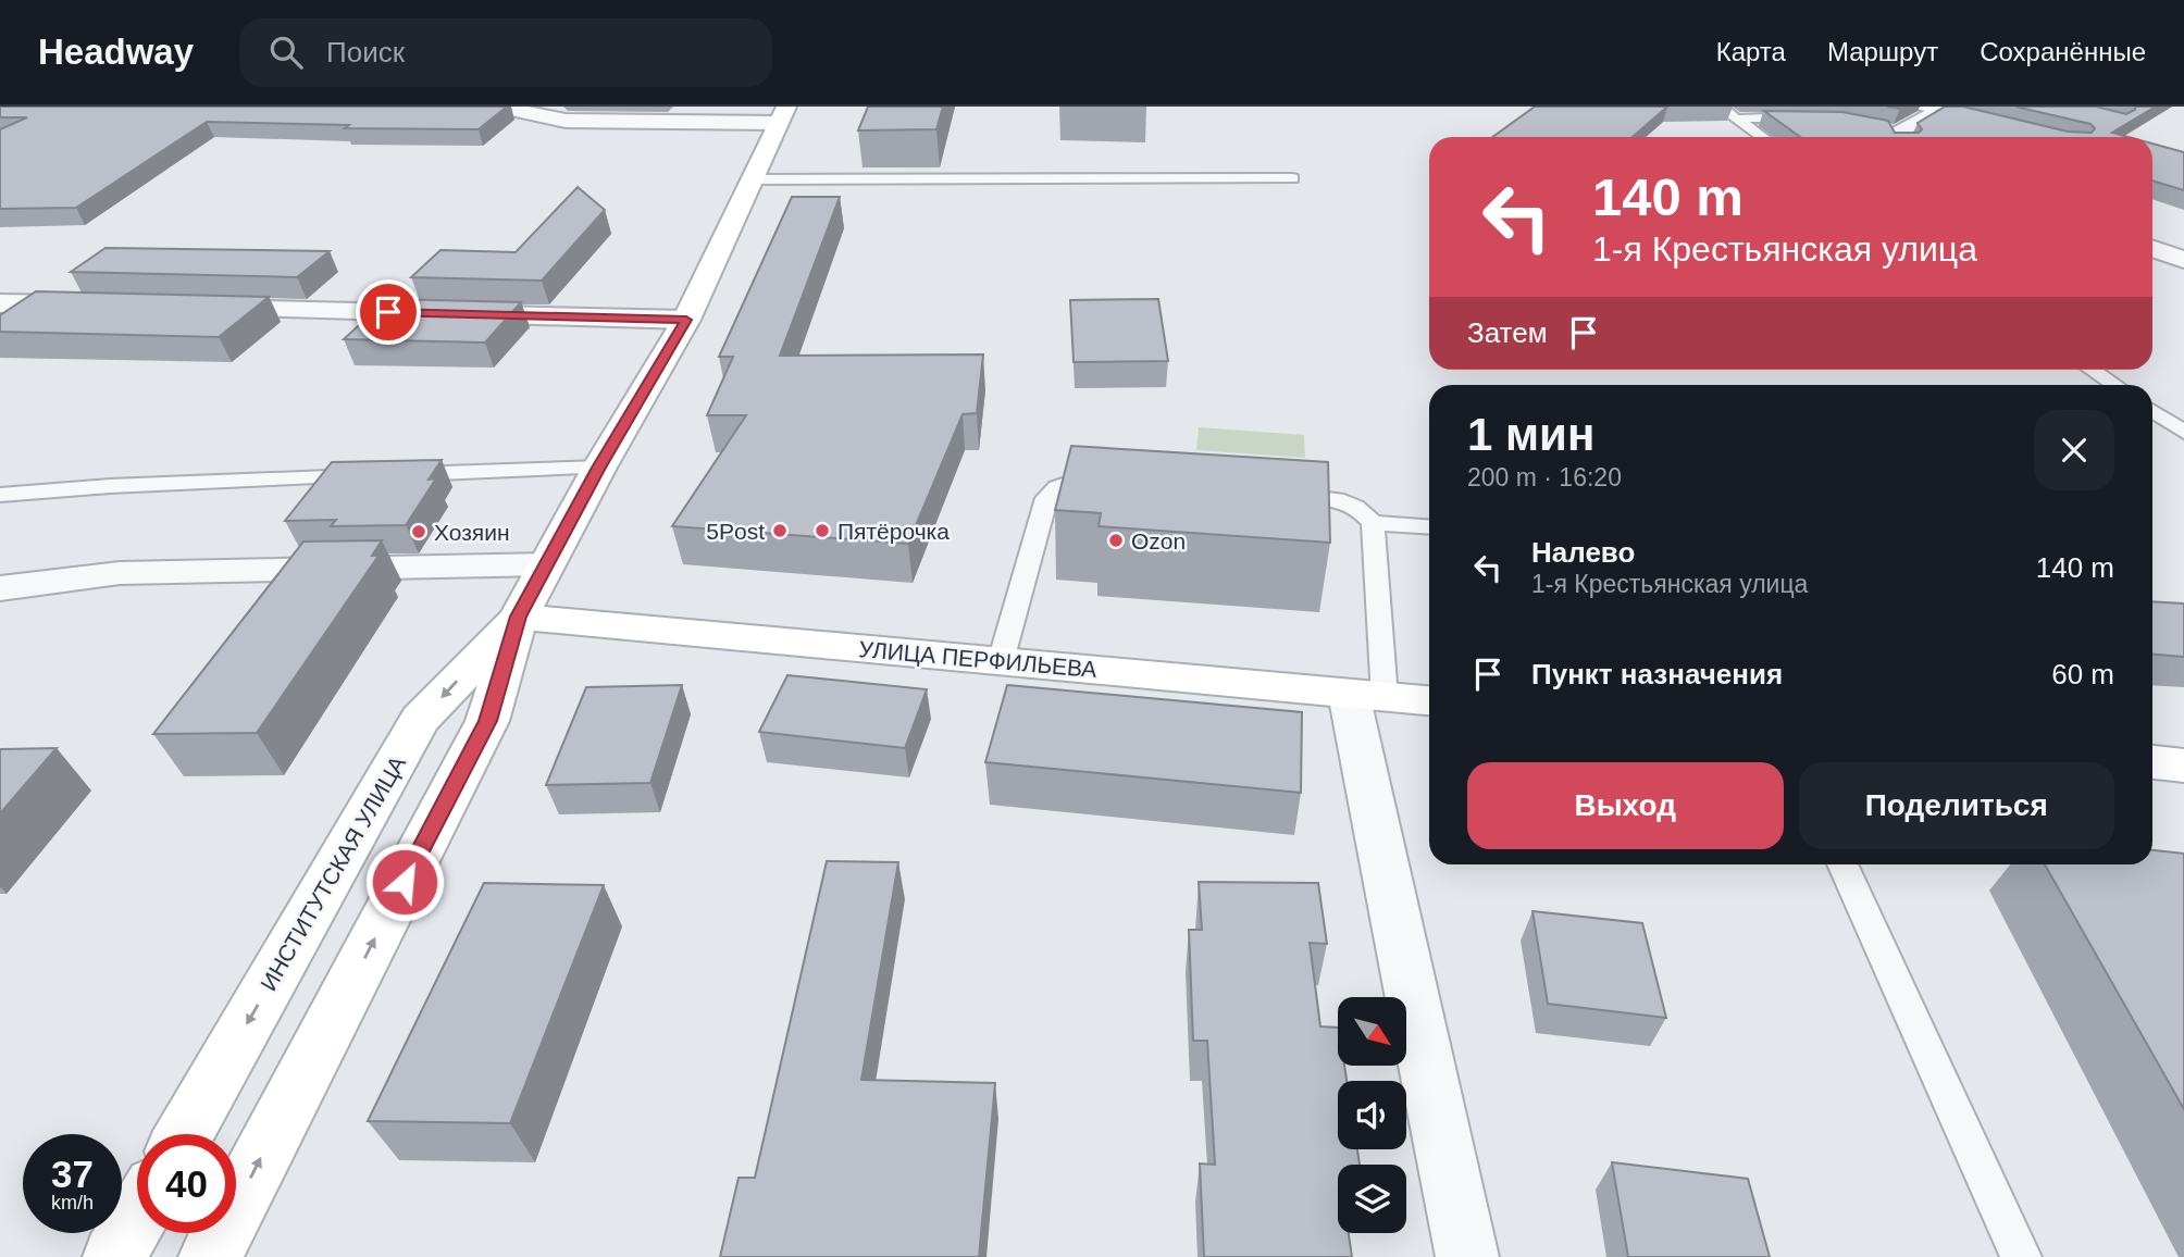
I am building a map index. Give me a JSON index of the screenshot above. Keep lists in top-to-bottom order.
{
  "streets": {
    "main road": ["УЛИЦА ПЕРФИЛЬЕВА", "ИНСТИТУТСКАЯ УЛИЦА"]
  },
  "crossings": [
    ["УЛИЦА ПЕРФИЛЬЕВА", "ИНСТИТУТСКАЯ УЛИЦА"]
  ],
  "places": [
    "5Post",
    "Пятёрочка",
    "Хозяин",
    "Ozon"
  ],
  "north": "bottom right",
  "page": {
    "header": "Headway",
    "search": "Поиск",
    "nav": ["Карта", "Маршрут", "Сохранённые"],
    "turn": ["140 m", "1-я Крестьянская улица"],
    "then": "Затем",
    "heading": ["1 мин", "200 m · 16:20"],
    "list": [
      {
        "name": "Налево",
        "note": "1-я Крестьянская улица",
        "value": "140 m"
      },
      {
        "name": "Пункт назначения",
        "value": "60 m"
      }
    ],
    "buttons": ["Выход", "Поделиться"],
    "speed": "37 km/h",
    "limit": "40"
  }
}
